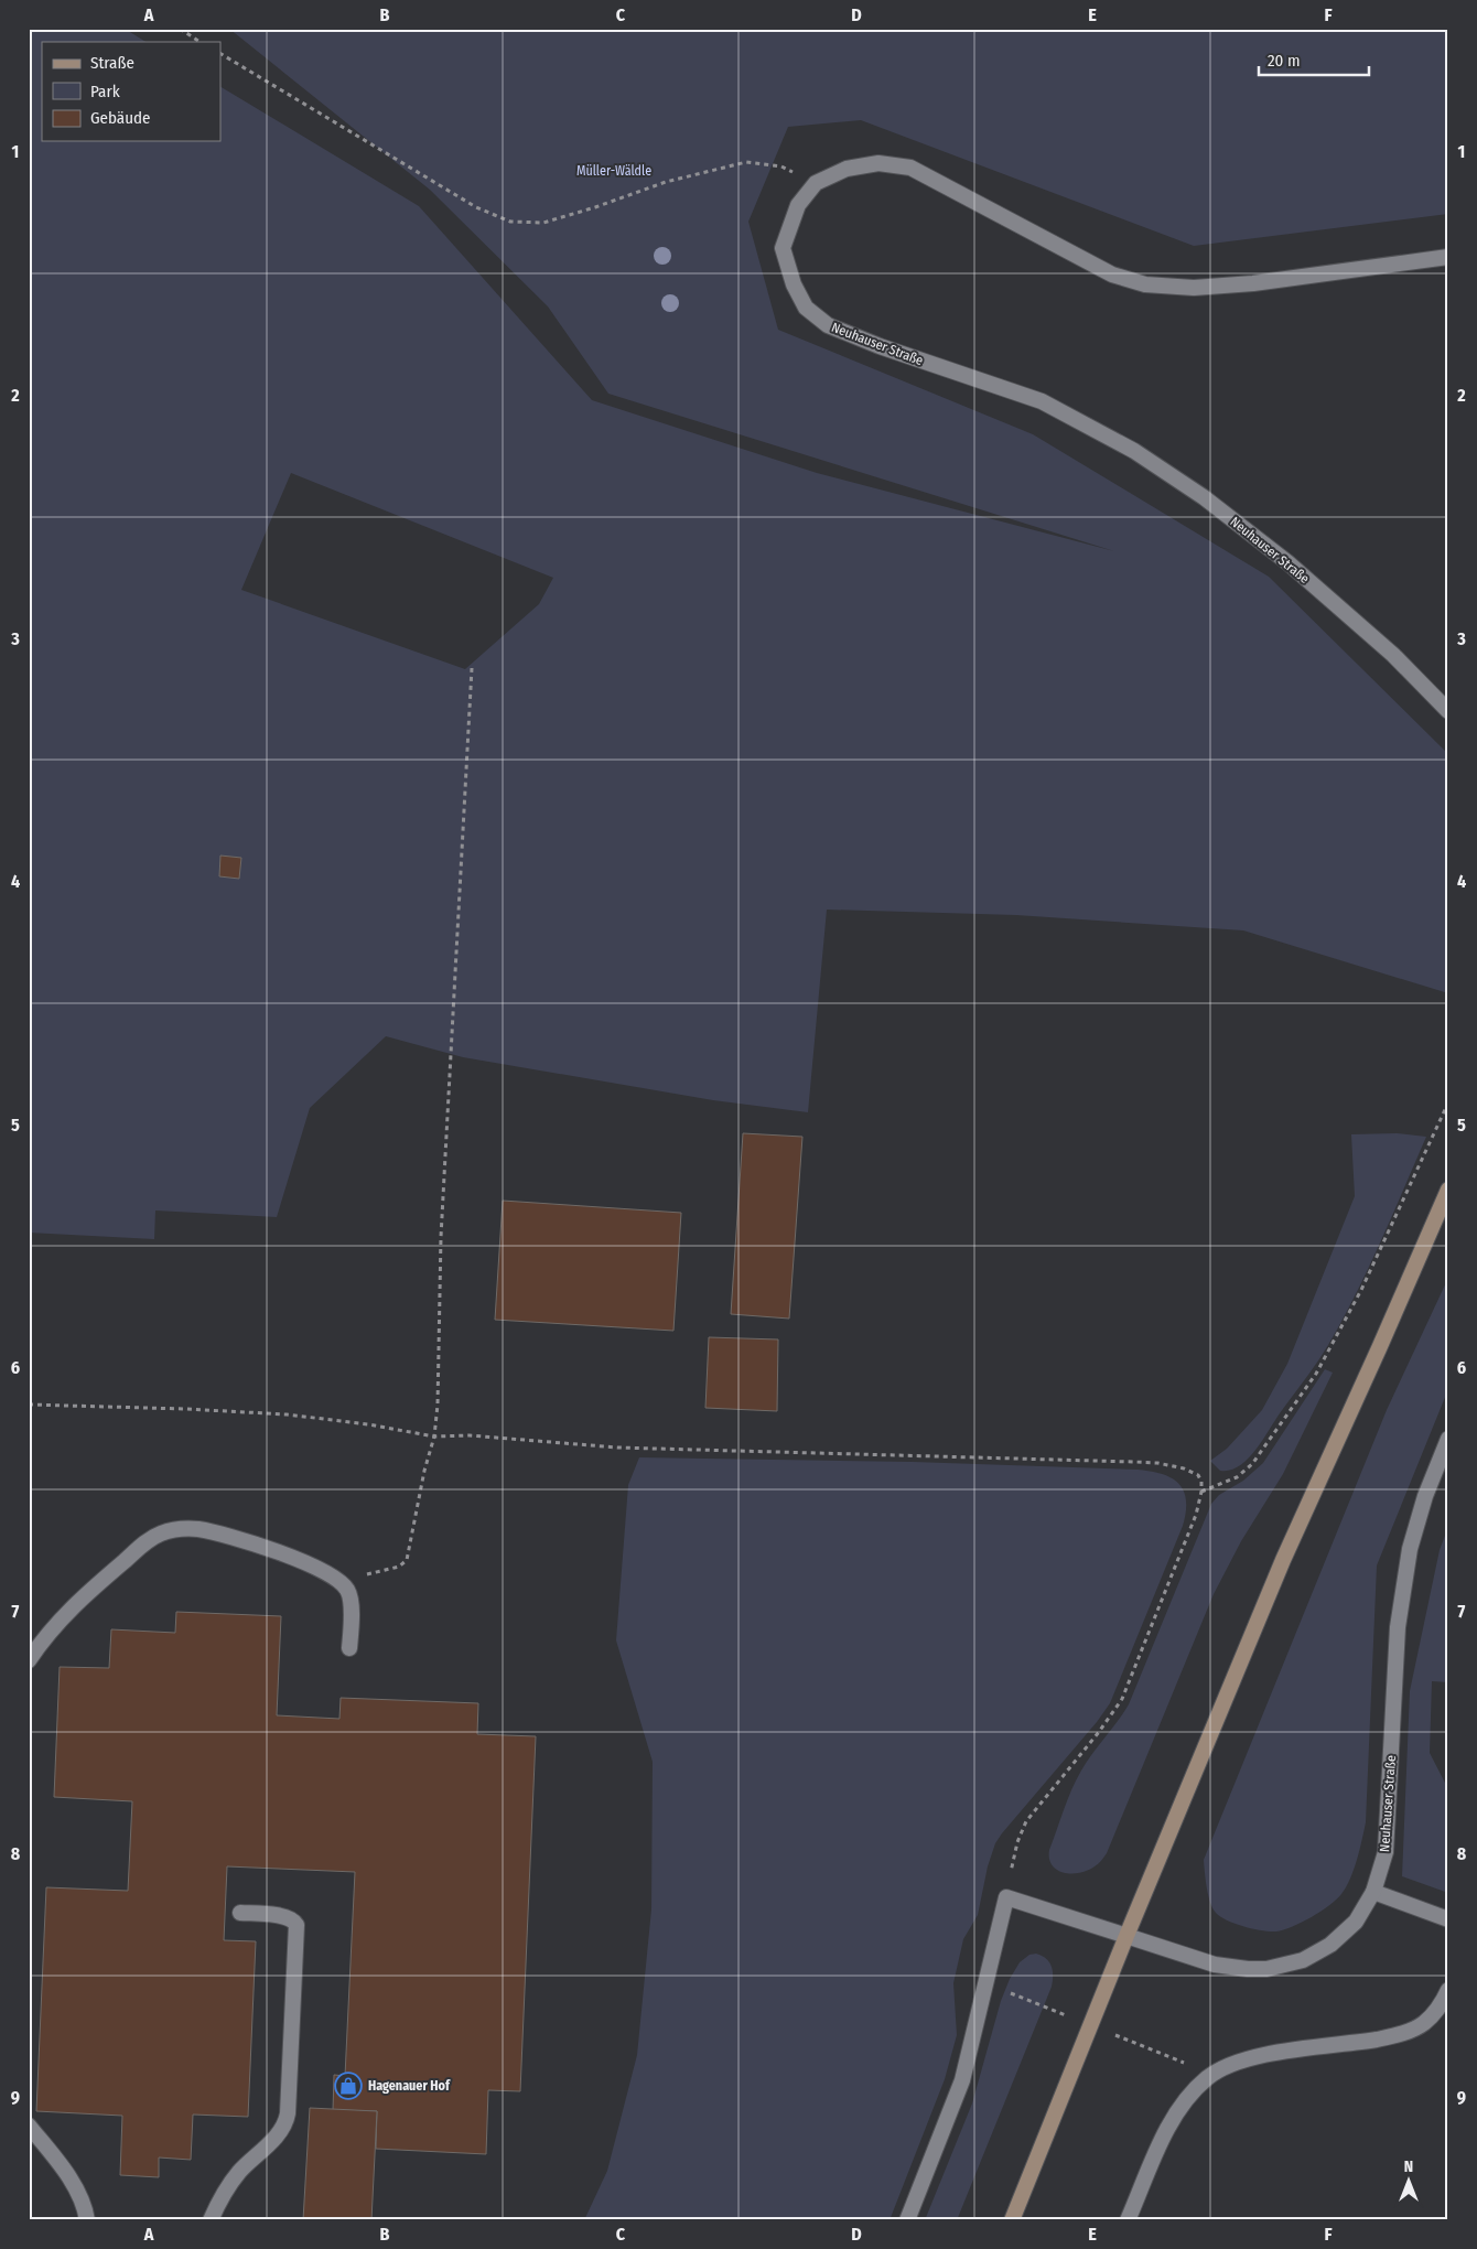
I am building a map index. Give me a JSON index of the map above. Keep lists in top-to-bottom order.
{
  "streets": {
    "street": ["Neuhauser Straße"]
  },
  "parks": ["Müller-Wäldle"],
  "places": {
    "shop": ["Hagenauer Hof"]
  },
  "legend": ["Straße", "Park", "Gebäude"],
  "scale_bar": "20 m",
  "north": "top",
  "grid": {
    "columns": [
      "A",
      "B",
      "C",
      "D",
      "E",
      "F"
    ],
    "rows": [
      "1",
      "2",
      "3",
      "4",
      "5",
      "6",
      "7",
      "8",
      "9"
    ]
  }
}
